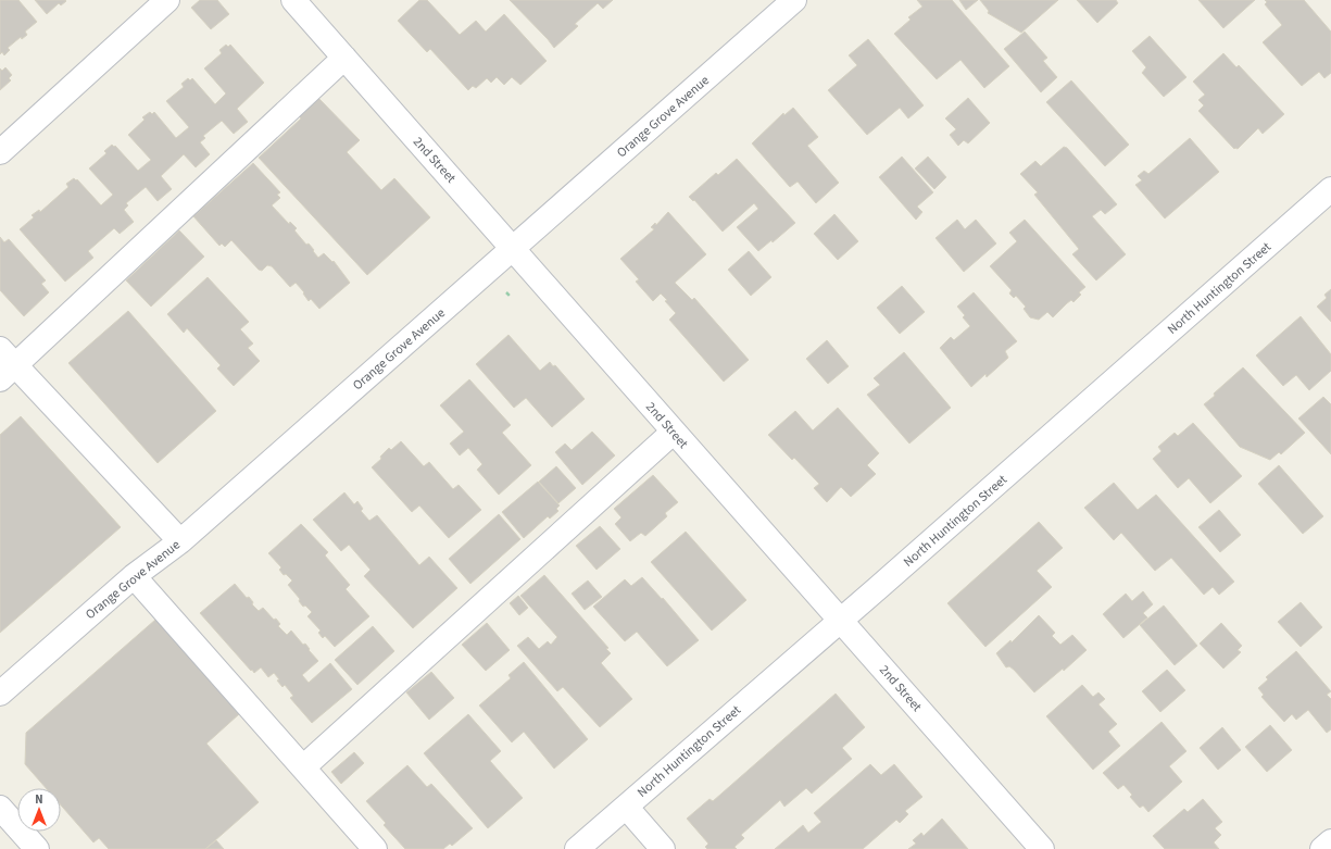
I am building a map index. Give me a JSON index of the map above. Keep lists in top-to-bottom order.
{
  "streets": {
    "street": ["Orange Grove Avenue", "2nd Street", "North Huntington Street"]
  },
  "crossings": [
    ["Orange Grove Avenue", "2nd Street"],
    ["2nd Street", "North Huntington Street"]
  ],
  "north": "top"
}
